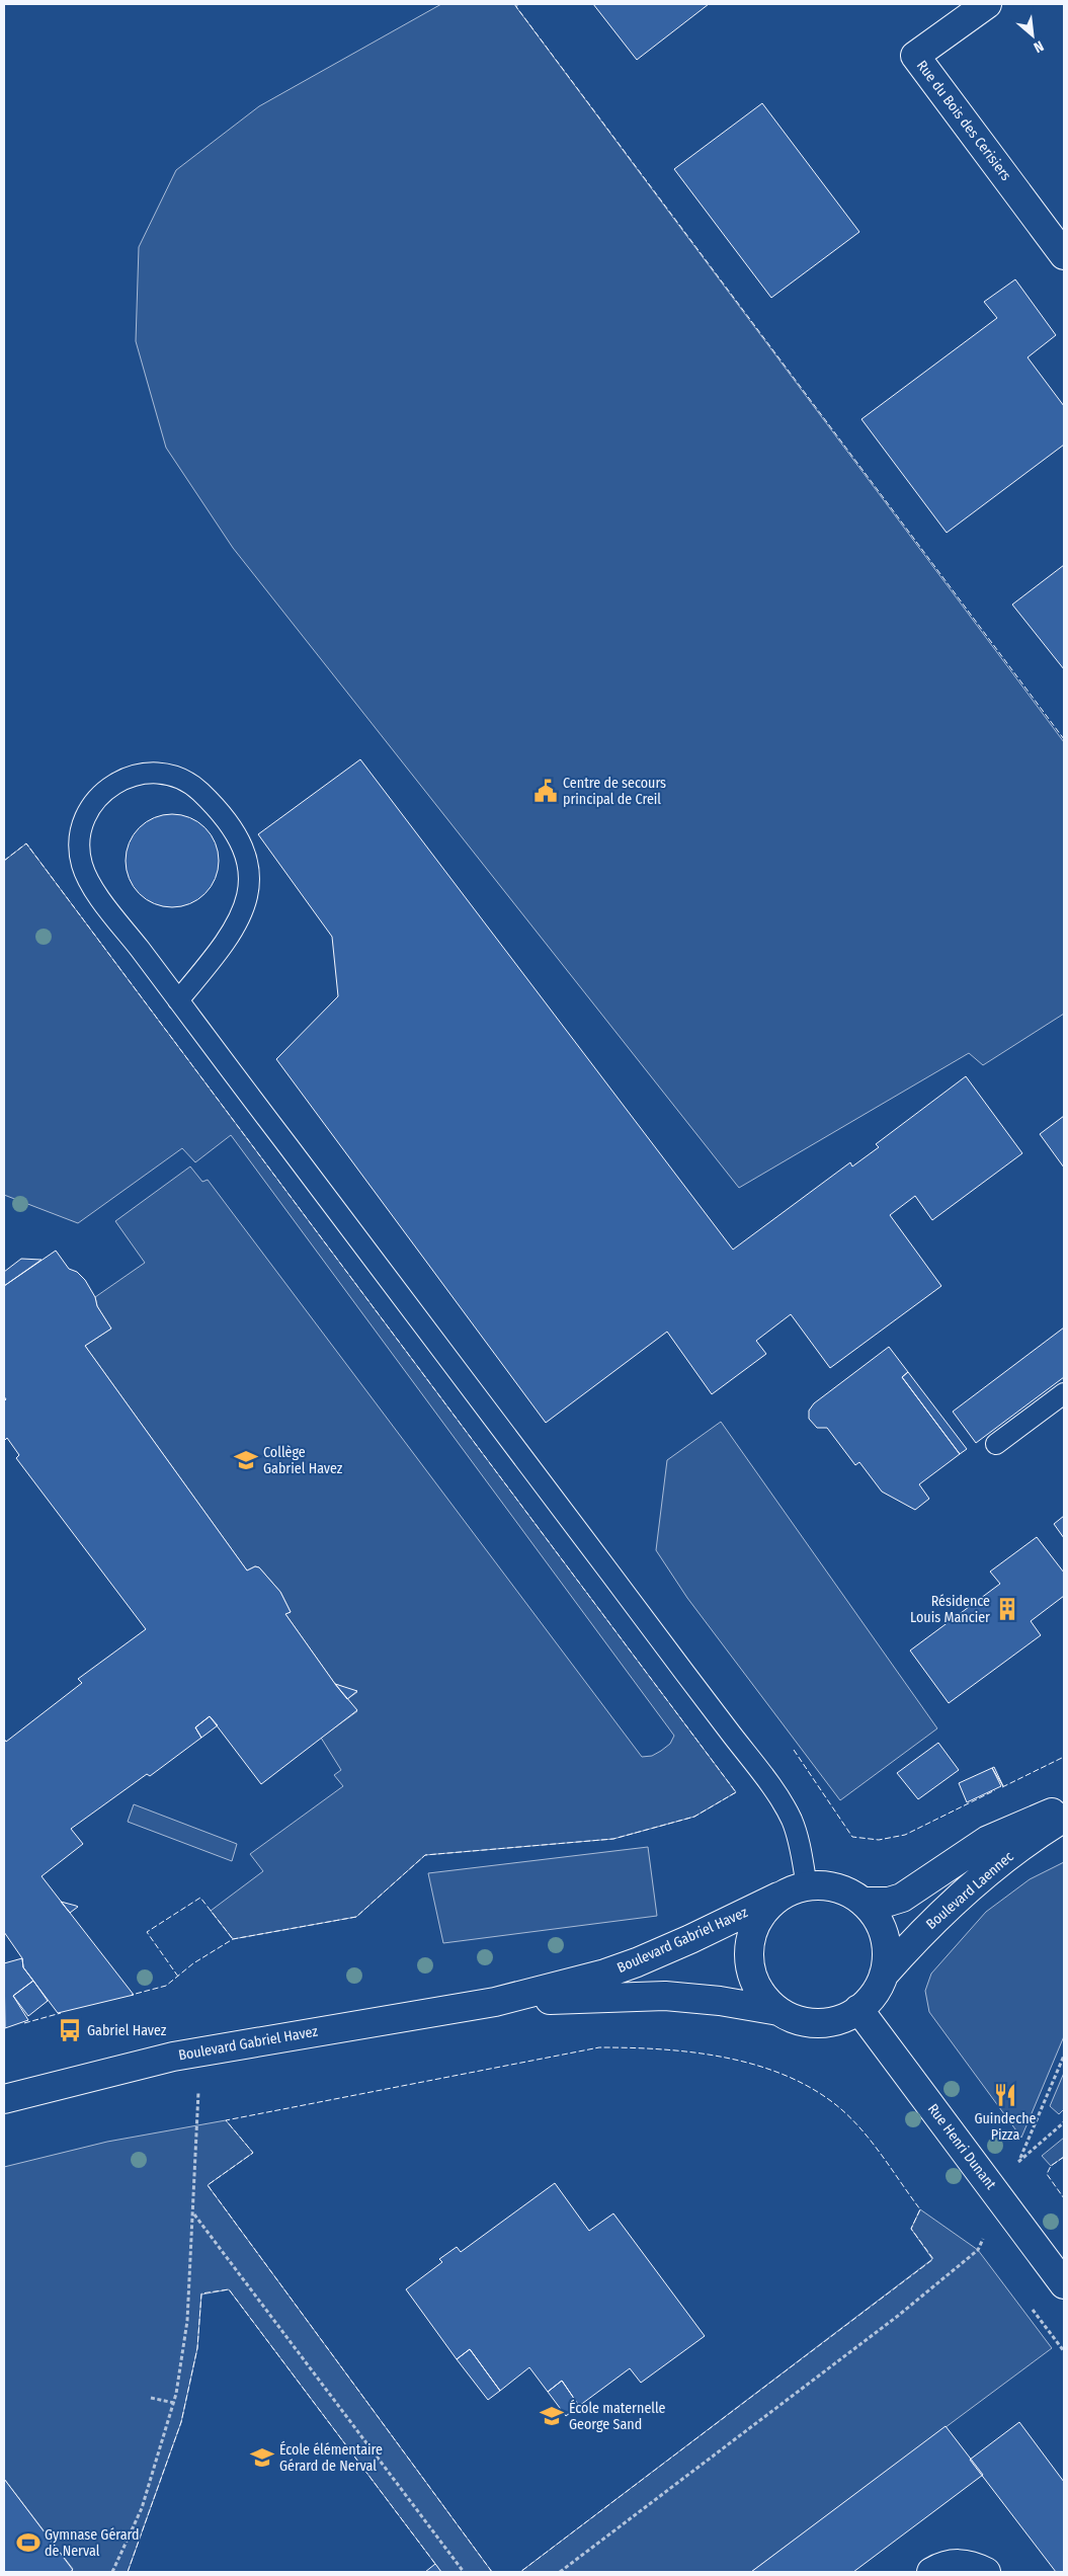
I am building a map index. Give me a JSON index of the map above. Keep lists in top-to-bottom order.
{
  "streets": {
    "street": [
      "Rue du Bois des Cerisiers",
      "Boulevard Laennec",
      "Boulevard Gabriel Havez",
      "Rue Henri Dunant"
    ]
  },
  "crossings": [
    ["Boulevard Laennec", "Boulevard Gabriel Havez"],
    ["Boulevard Laennec", "Rue Henri Dunant"],
    ["Boulevard Gabriel Havez", "Rue Henri Dunant"]
  ],
  "places": {
    "public building": ["Centre de secours principal de Creil"],
    "school or university": ["Collège Gabriel Havez", "École maternelle George Sand", "École élémentaire Gérard de Nerval"],
    "building": ["Résidence Louis Mancier"],
    "bus stop": ["Gabriel Havez"],
    "restaurant": ["Guindeche Pizza"],
    "sports": ["Gymnase Gérard de Nerval"]
  },
  "north": "bottom right"
}
